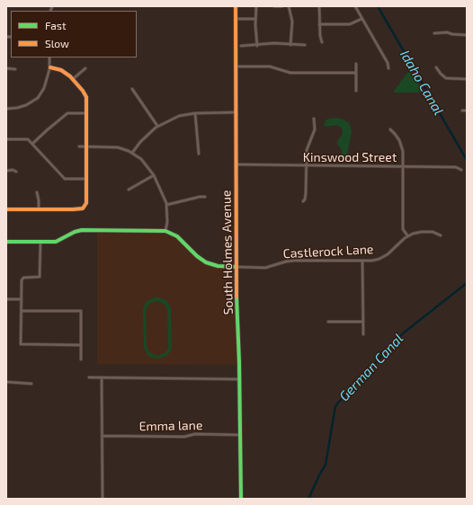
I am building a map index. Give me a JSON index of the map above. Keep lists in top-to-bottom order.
{
  "streets": {
    "street": [
      "Kinswood Street",
      "Castlerock Lane",
      "South Holmes Avenue",
      "Emma lane"
    ]
  },
  "crossings": [
    ["Kinswood Street", "South Holmes Avenue"],
    ["Castlerock Lane", "South Holmes Avenue"],
    ["South Holmes Avenue", "Emma lane"]
  ],
  "water": ["Idaho Canal", "German Canal"],
  "legend": ["Fast", "Slow"]
}
